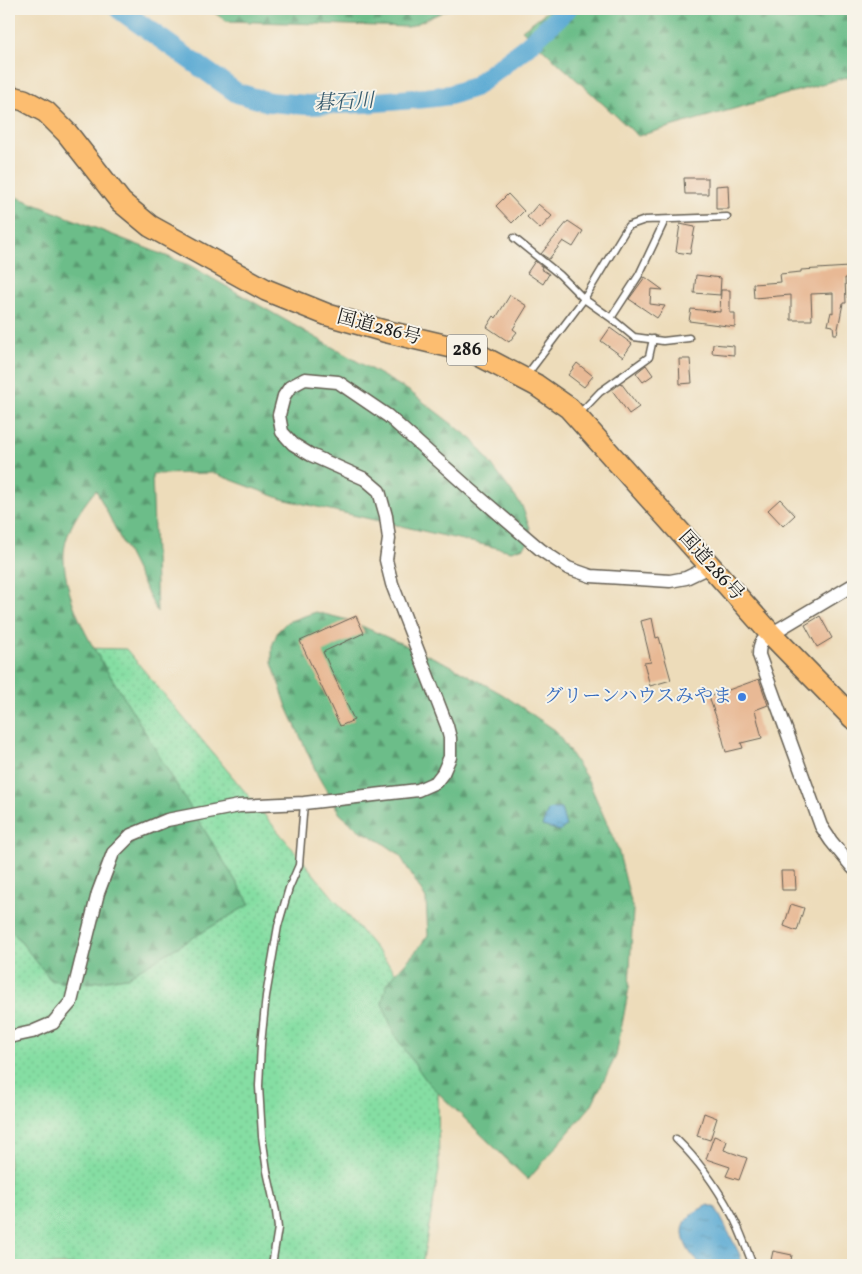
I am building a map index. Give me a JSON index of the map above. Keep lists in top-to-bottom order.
{
  "streets": {
    "highway": ["国道286号", "286"]
  },
  "water": ["碁石川"],
  "places": ["グリーンハウスみやま"]
}
